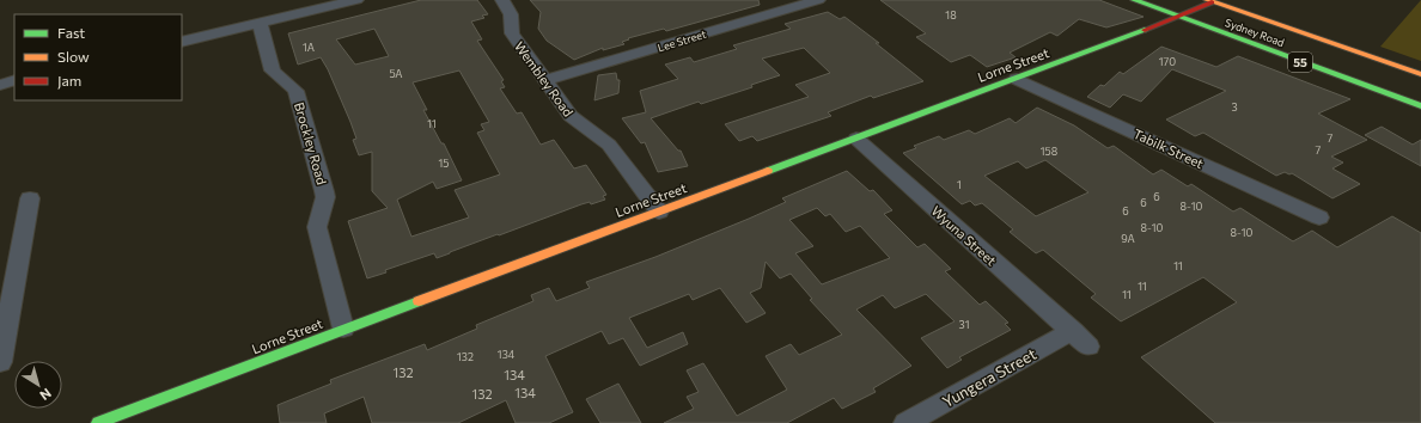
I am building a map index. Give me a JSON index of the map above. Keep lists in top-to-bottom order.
{
  "streets": {
    "main road": ["Sydney Road", "55", "Lorne Street"],
    "street": [
      "Lee Street",
      "Wembley Road",
      "Brockley Road",
      "Tabilk Street",
      "Wyuna Street",
      "Yungera Street"
    ]
  },
  "crossings": [
    ["Sydney Road", "Lorne Street"],
    ["Lee Street", "Wembley Road"],
    ["Lorne Street", "Wembley Road"],
    ["Lorne Street", "Brockley Road"],
    ["Lorne Street", "Tabilk Street"],
    ["Lorne Street", "Wyuna Street"],
    ["Wyuna Street", "Yungera Street"]
  ],
  "house_numbers": [
    "18",
    "1A",
    "170",
    "5A",
    "3",
    "11",
    "7",
    "7",
    "158",
    "15",
    "1",
    "6",
    "6",
    "8-10",
    "6",
    "8-10",
    "8-10",
    "9A",
    "11",
    "11",
    "11",
    "31",
    "134",
    "132",
    "132",
    "134",
    "134",
    "132"
  ],
  "legend": ["Fast", "Slow", "Jam"],
  "north": "bottom right"
}
